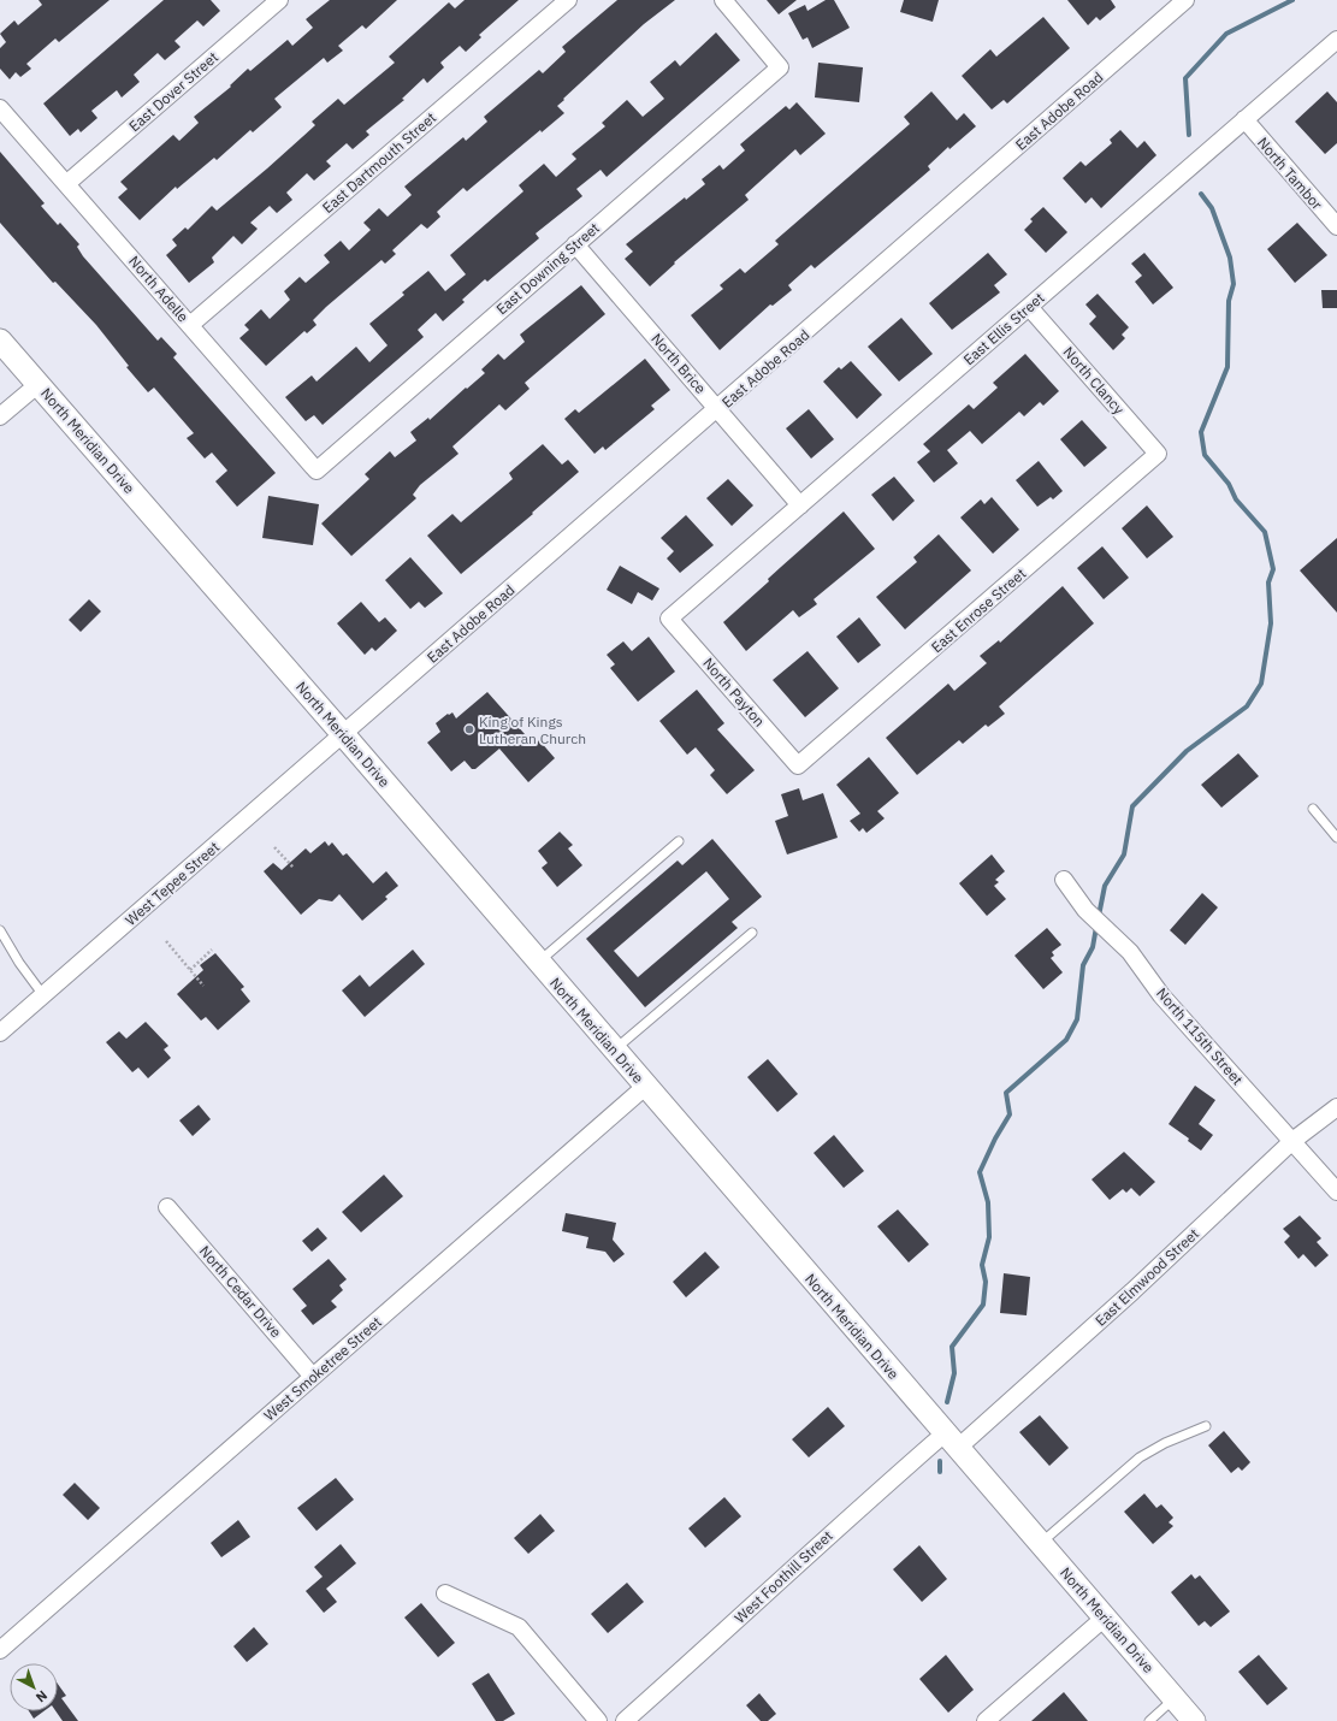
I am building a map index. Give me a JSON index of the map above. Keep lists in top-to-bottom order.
{
  "streets": {
    "street": [
      "East Dover Street",
      "East Adobe Road",
      "East Dartmouth Street",
      "North Tambor",
      "East Downing Street",
      "North Adelle",
      "East Ellis Street",
      "North Brice",
      "North Clancy",
      "North Meridian Drive",
      "East Enrose Street",
      "North Payton",
      "West Tepee Street",
      "North 115th Street",
      "East Elmwood Street",
      "North Cedar Drive",
      "West Smoketree Street",
      "West Foothill Street"
    ]
  },
  "crossings": [
    ["East Dover Street", "North Adelle"],
    ["East Adobe Road", "North Brice"],
    ["East Adobe Road", "North Meridian Drive"],
    ["East Adobe Road", "West Tepee Street"],
    ["East Dartmouth Street", "North Adelle"],
    ["North Tambor", "East Ellis Street"],
    ["East Downing Street", "North Adelle"],
    ["East Downing Street", "North Brice"],
    ["East Ellis Street", "North Brice"],
    ["East Ellis Street", "North Clancy"],
    ["East Ellis Street", "North Payton"],
    ["North Clancy", "East Enrose Street"],
    ["North Meridian Drive", "West Tepee Street"],
    ["North Meridian Drive", "East Elmwood Street"],
    ["North Meridian Drive", "West Smoketree Street"],
    ["North Meridian Drive", "West Foothill Street"],
    ["East Enrose Street", "North Payton"],
    ["North 115th Street", "East Elmwood Street"],
    ["East Elmwood Street", "West Foothill Street"],
    ["North Cedar Drive", "West Smoketree Street"]
  ],
  "places": ["King of Kings Lutheran Church"],
  "north": "bottom right"
}
